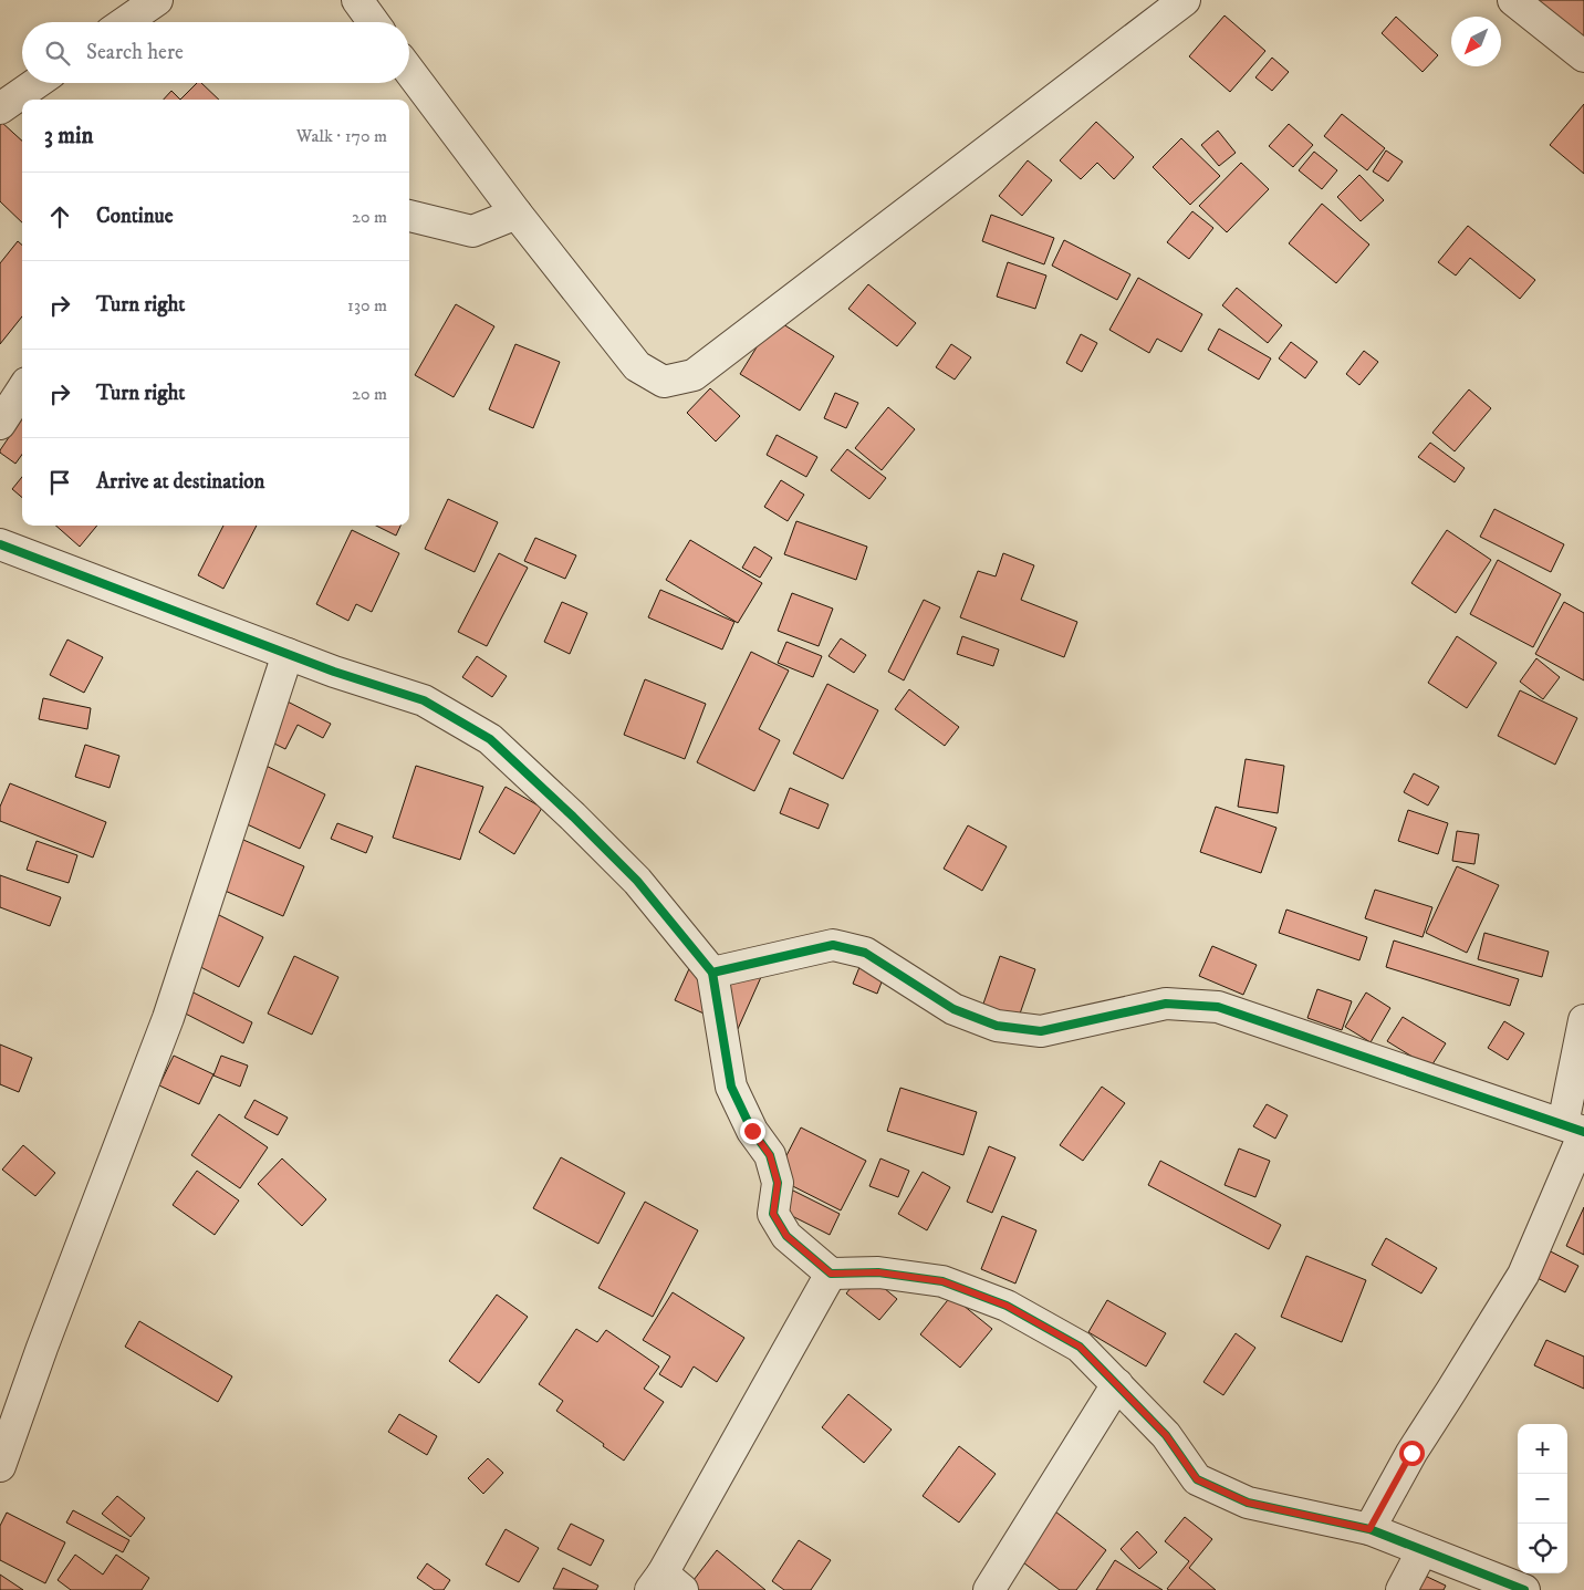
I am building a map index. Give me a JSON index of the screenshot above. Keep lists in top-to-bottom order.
{
  "north": "bottom left",
  "page": {
    "search": "Search here",
    "heading": ["3 min", "Walk · 170 m"],
    "list": [
      ["Continue", "20 m"],
      ["Turn right", "130 m"],
      ["Turn right", "20 m"],
      "Arrive at destination"
    ],
    "map_buttons": ["+", "−"]
  }
}
